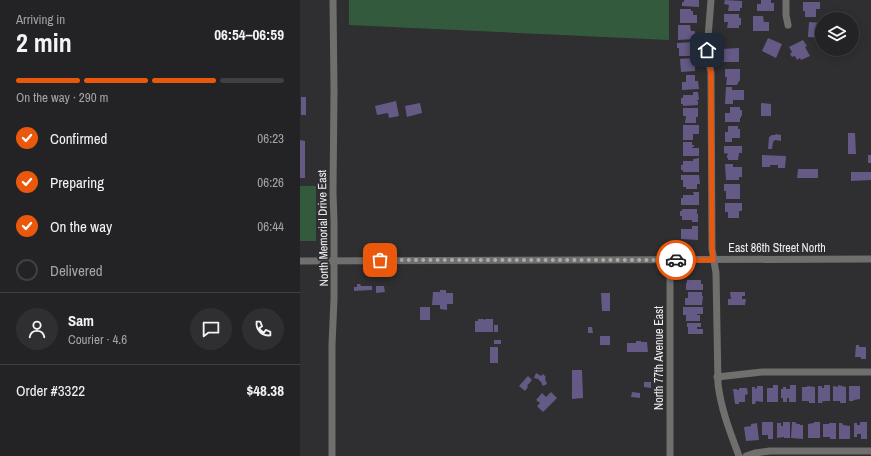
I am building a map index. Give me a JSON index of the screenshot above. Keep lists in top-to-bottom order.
{
  "streets": {
    "street": ["North Memorial Drive East", "East 86th Street North", "North 77th Avenue East"]
  },
  "crossings": [
    ["North Memorial Drive East", "East 86th Street North"],
    ["East 86th Street North", "North 77th Avenue East"]
  ],
  "page": {
    "heading": ["2 min", "Arriving in", "06:54–06:59"],
    "panel": [
      "Sam",
      "Courier · 4.6",
      "Order #3322",
      "$48.38"
    ],
    "bar": "On the way · 290 m",
    "list": [
      ["Confirmed", "06:23"],
      ["Preparing", "06:26"],
      ["On the way", "06:44"],
      "Delivered"
    ]
  }
}
